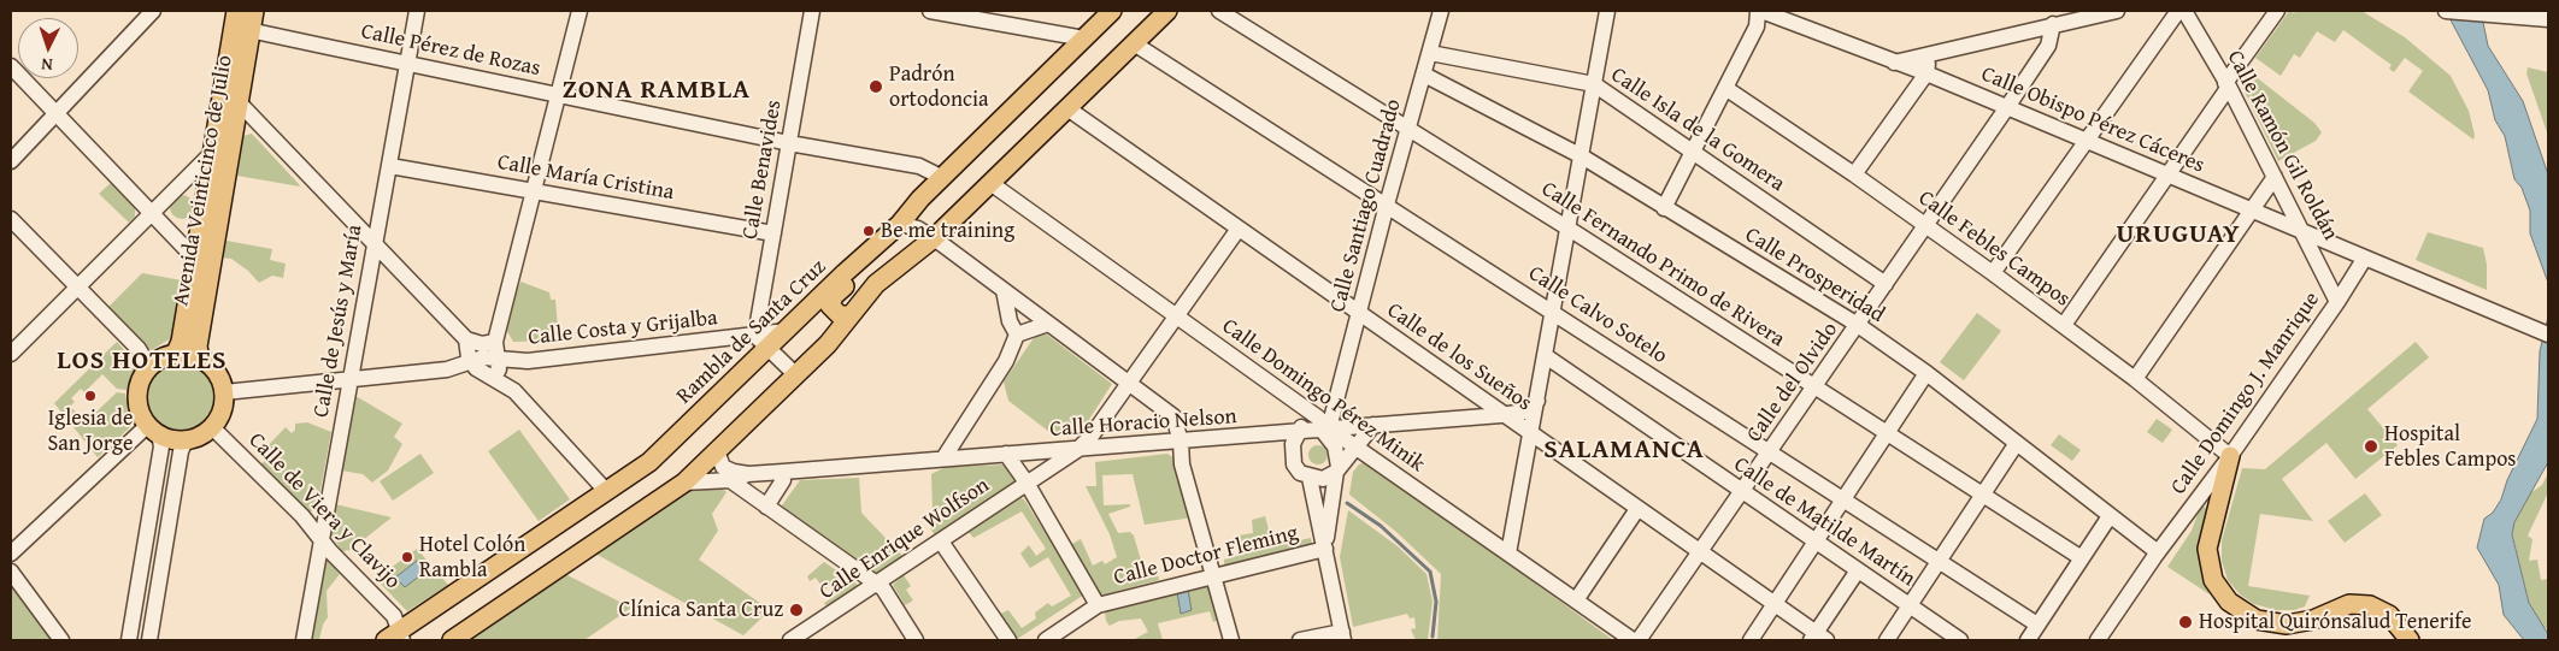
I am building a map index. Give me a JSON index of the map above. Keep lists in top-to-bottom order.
{
  "streets": {
    "main road": ["Avenida Veinticinco de Julio", "Rambla de Santa Cruz"],
    "street": [
      "Calle Pérez de Rozas",
      "Calle Obispo Pérez Cáceres",
      "Calle Isla de la Gomera",
      "Calle Ramón Gil Roldán",
      "Calle Benavides",
      "Calle María Cristina",
      "Calle Santiago Cuadrado",
      "Calle Febles Campos",
      "Calle Fernando Primo de Rivera",
      "Calle Prosperidad",
      "Calle Calvo Sotelo",
      "Calle de Jesús y María",
      "Calle Costa y Grijalba",
      "Calle de los Sueños",
      "Calle del Olvido",
      "Calle Domingo J. Manrique",
      "Calle Domingo Pérez Minik",
      "Calle Horacio Nelson",
      "Calle de Viera y Clavijo",
      "Calle de Matilde Martín",
      "Calle Enrique Wolfson",
      "Calle Doctor Fleming"
    ]
  },
  "crossings": [
    ["Calle Pérez de Rozas", "Calle Benavides"],
    ["Calle Pérez de Rozas", "Avenida Veinticinco de Julio"],
    ["Calle Pérez de Rozas", "Calle de Jesús y María"],
    ["Calle Pérez de Rozas", "Rambla de Santa Cruz"],
    ["Calle Obispo Pérez Cáceres", "Calle Ramón Gil Roldán"],
    ["Calle Obispo Pérez Cáceres", "Calle del Olvido"],
    ["Calle Obispo Pérez Cáceres", "Calle Domingo J. Manrique"],
    ["Calle Isla de la Gomera", "Calle Santiago Cuadrado"],
    ["Calle Isla de la Gomera", "Calle del Olvido"],
    ["Calle Ramón Gil Roldán", "Calle Domingo J. Manrique"],
    ["Calle Benavides", "Calle María Cristina"],
    ["Calle Benavides", "Calle Costa y Grijalba"],
    ["Calle Benavides", "Rambla de Santa Cruz"],
    ["Calle María Cristina", "Calle de Jesús y María"],
    ["Avenida Veinticinco de Julio", "Calle de Viera y Clavijo"],
    ["Calle Santiago Cuadrado", "Calle Fernando Primo de Rivera"],
    ["Calle Santiago Cuadrado", "Calle Prosperidad"],
    ["Calle Santiago Cuadrado", "Calle Calvo Sotelo"],
    ["Calle Santiago Cuadrado", "Calle de los Sueños"],
    ["Calle Santiago Cuadrado", "Calle Domingo Pérez Minik"],
    ["Calle Santiago Cuadrado", "Calle Horacio Nelson"],
    ["Calle Febles Campos", "Calle del Olvido"],
    ["Calle Febles Campos", "Calle Domingo J. Manrique"],
    ["Calle Fernando Primo de Rivera", "Calle del Olvido"],
    ["Calle Prosperidad", "Calle del Olvido"],
    ["Calle Prosperidad", "Calle Domingo J. Manrique"],
    ["Calle Calvo Sotelo", "Calle del Olvido"],
    ["Calle de Jesús y María", "Calle de Viera y Clavijo"],
    ["Calle Costa y Grijalba", "Rambla de Santa Cruz"],
    ["Rambla de Santa Cruz", "Calle de Viera y Clavijo"],
    ["Calle de los Sueños", "Calle del Olvido"],
    ["Calle de los Sueños", "Calle Horacio Nelson"],
    ["Calle del Olvido", "Calle de Matilde Martín"],
    ["Calle Domingo Pérez Minik", "Calle Horacio Nelson"],
    ["Calle Horacio Nelson", "Calle Enrique Wolfson"]
  ],
  "districts": [
    "ZONA RAMBLA",
    "URUGUAY",
    "LOS HOTELES",
    "SALAMANCA"
  ],
  "places": [
    "Padrón ortodoncia",
    "Be me training",
    "Iglesia de San Jorge",
    "Hospital Febles Campos",
    "Hotel Colón Rambla",
    "Clínica Santa Cruz",
    "Hospital Quirónsalud Tenerife"
  ],
  "north": "bottom"
}
